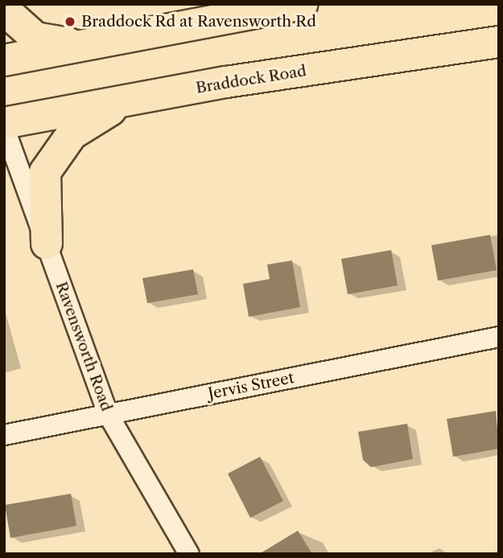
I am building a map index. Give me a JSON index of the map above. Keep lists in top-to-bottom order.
{
  "streets": {
    "main road": ["Braddock Road"],
    "street": ["Ravensworth Road", "Jervis Street"]
  },
  "crossings": [
    ["Braddock Road", "Ravensworth Road"],
    ["Ravensworth Road", "Jervis Street"]
  ],
  "places": ["Braddock Rd at Ravensworth Rd"]
}
